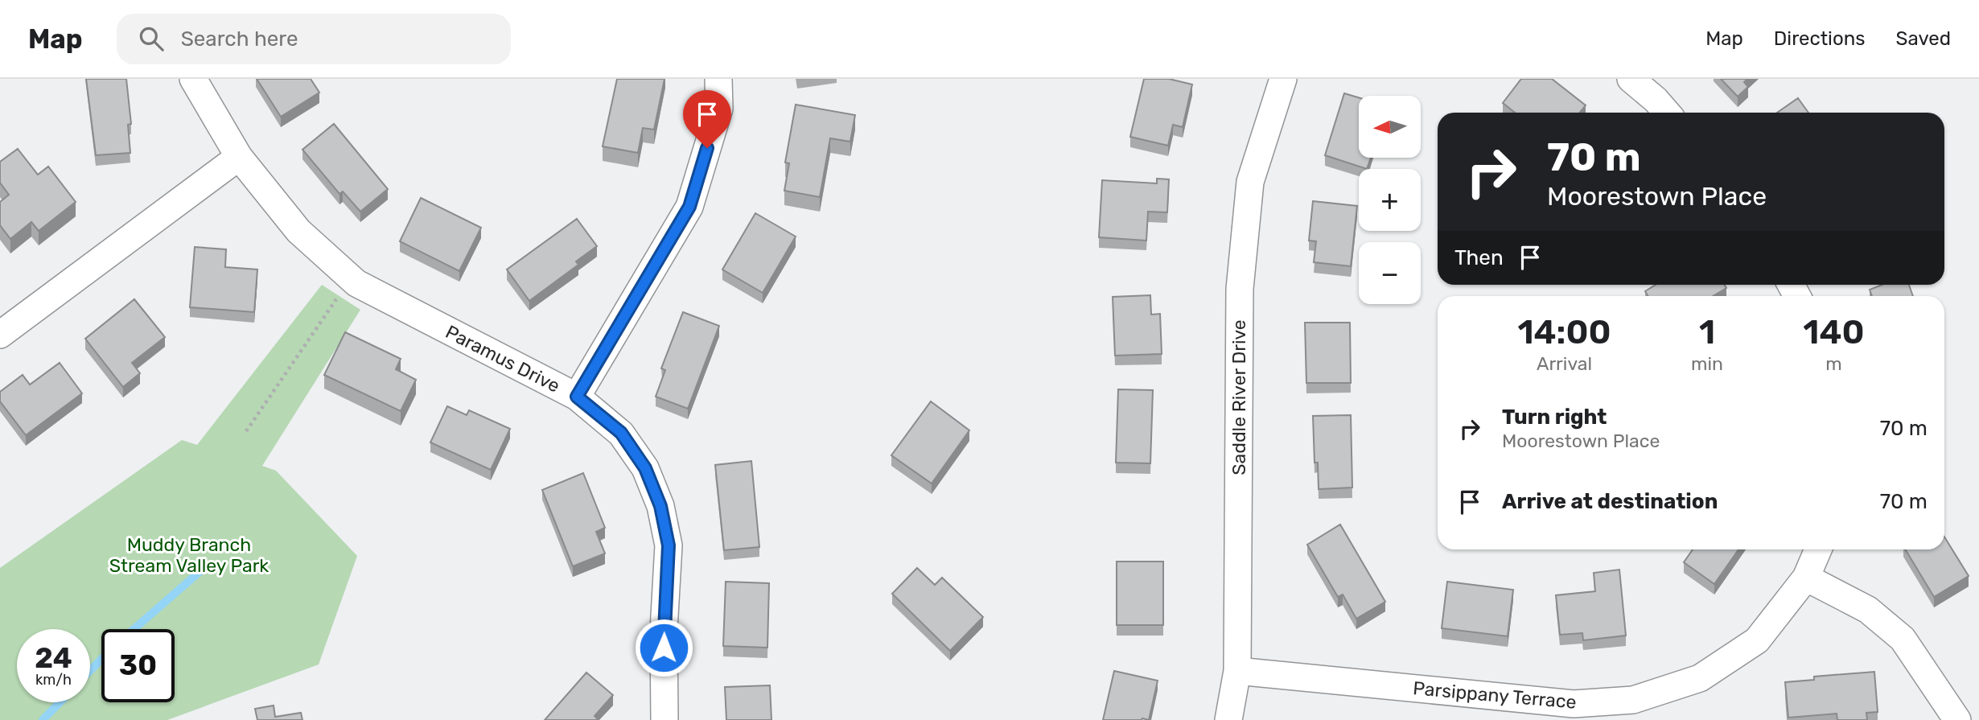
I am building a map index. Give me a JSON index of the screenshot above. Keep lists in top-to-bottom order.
{
  "streets": {
    "street": ["Paramus Drive", "Saddle River Drive", "Parsippany Terrace"]
  },
  "crossings": [
    ["Saddle River Drive", "Parsippany Terrace"]
  ],
  "parks": ["Muddy Branch Stream Valley Park"],
  "north": "left",
  "page": {
    "header": "Map",
    "search": "Search here",
    "nav": ["Map", "Directions", "Saved"],
    "map_buttons": ["+", "−"],
    "turn": ["70 m", "Moorestown Place"],
    "then": "Then",
    "eta": [
      "14:00",
      "Arrival",
      "1",
      "min",
      "140",
      "m"
    ],
    "list": [
      {
        "name": "Turn right",
        "note": "Moorestown Place",
        "value": "70 m"
      },
      {
        "name": "Arrive at destination",
        "value": "70 m"
      }
    ],
    "speed": "24 km/h",
    "limit": "30"
  }
}
